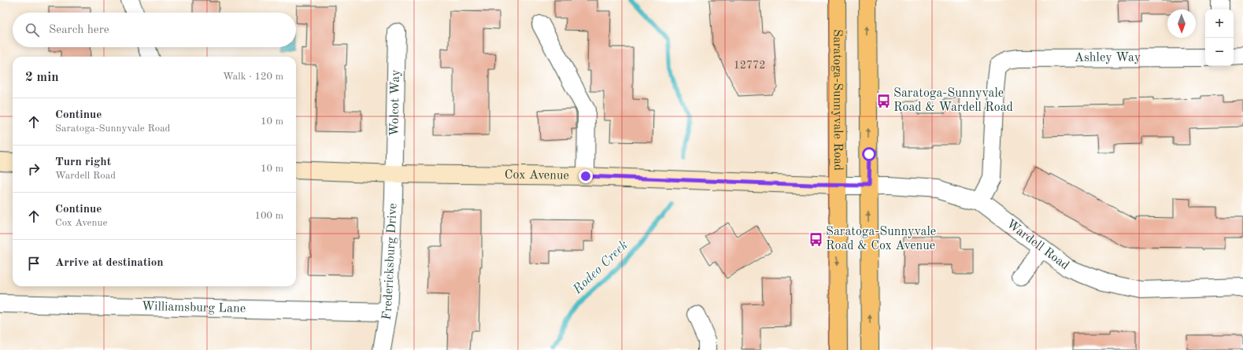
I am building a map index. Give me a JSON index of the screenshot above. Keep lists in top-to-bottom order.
{
  "streets": {
    "main road": ["Saratoga-Sunnyvale Road", "Cox Avenue"],
    "street": [
      "Ashley Way",
      "Wolcot Way",
      "Wardell Road",
      "Fredericksburg Drive",
      "Williamsburg Lane"
    ]
  },
  "crossings": [
    ["Ashley Way", "Wardell Road"],
    ["Saratoga-Sunnyvale Road", "Cox Avenue"],
    ["Saratoga-Sunnyvale Road", "Wardell Road"],
    ["Wolcot Way", "Cox Avenue"],
    ["Wolcot Way", "Fredericksburg Drive"],
    ["Cox Avenue", "Wardell Road"],
    ["Cox Avenue", "Fredericksburg Drive"],
    ["Fredericksburg Drive", "Williamsburg Lane"]
  ],
  "water": ["Rodeo Creek"],
  "places": {
    "bus stop": ["Saratoga-Sunnyvale Road & Wardell Road", "Saratoga-Sunnyvale Road & Cox Avenue"]
  },
  "house_numbers": ["12772"],
  "north": "bottom",
  "page": {
    "map_buttons": ["+", "−"],
    "search": "Search here",
    "heading": ["2 min", "Walk · 120 m"],
    "list": [
      ["Continue", "Saratoga-Sunnyvale Road", "10 m"],
      ["Turn right", "Wardell Road", "10 m"],
      ["Continue", "Cox Avenue", "100 m"],
      "Arrive at destination"
    ]
  }
}
